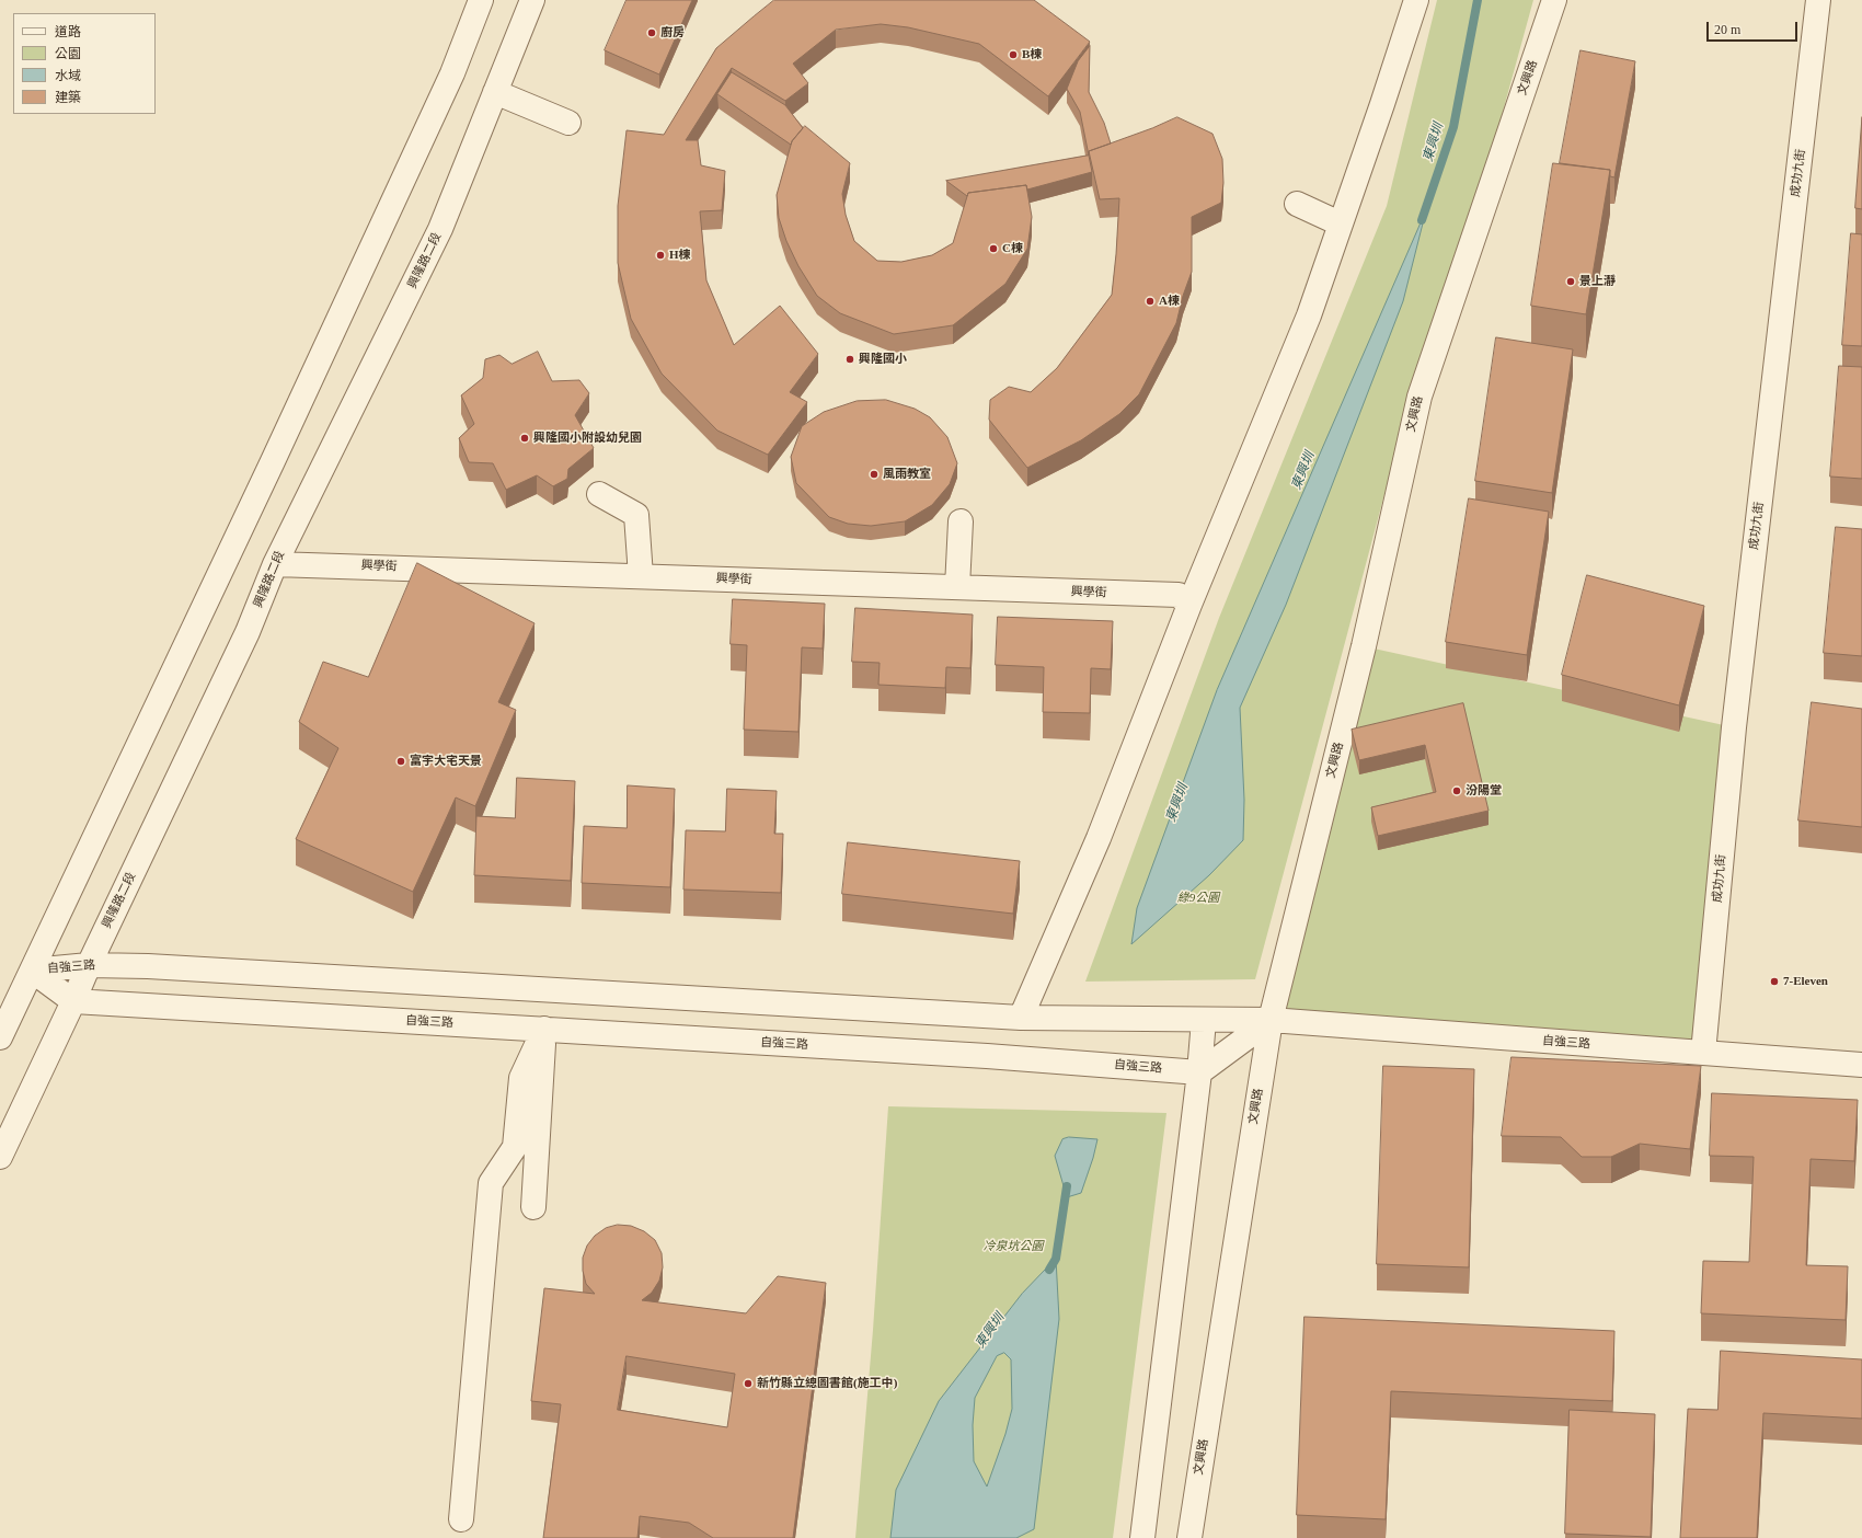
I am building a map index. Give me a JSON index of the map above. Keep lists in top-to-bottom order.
{
  "streets": {
    "street": [
      "文興路",
      "成功九街",
      "興隆路二段",
      "興學街",
      "自強三路"
    ]
  },
  "crossings": [
    ["文興路", "自強三路"],
    ["成功九街", "自強三路"],
    ["興隆路二段", "興學街"],
    ["興隆路二段", "自強三路"]
  ],
  "water": ["東興圳"],
  "parks": ["綠9公園", "冷泉坑公園"],
  "places": [
    "廚房",
    "B棟",
    "C棟",
    "H棟",
    "景上瀞",
    "A棟",
    "興隆國小",
    "興隆國小附設幼兒園",
    "風雨教室",
    "富宇大宅天景",
    "汾陽堂",
    "7-Eleven",
    "新竹縣立總圖書館(施工中)"
  ],
  "legend": [
    "道路",
    "公園",
    "水域",
    "建築"
  ],
  "scale_bar": "20 m"
}
